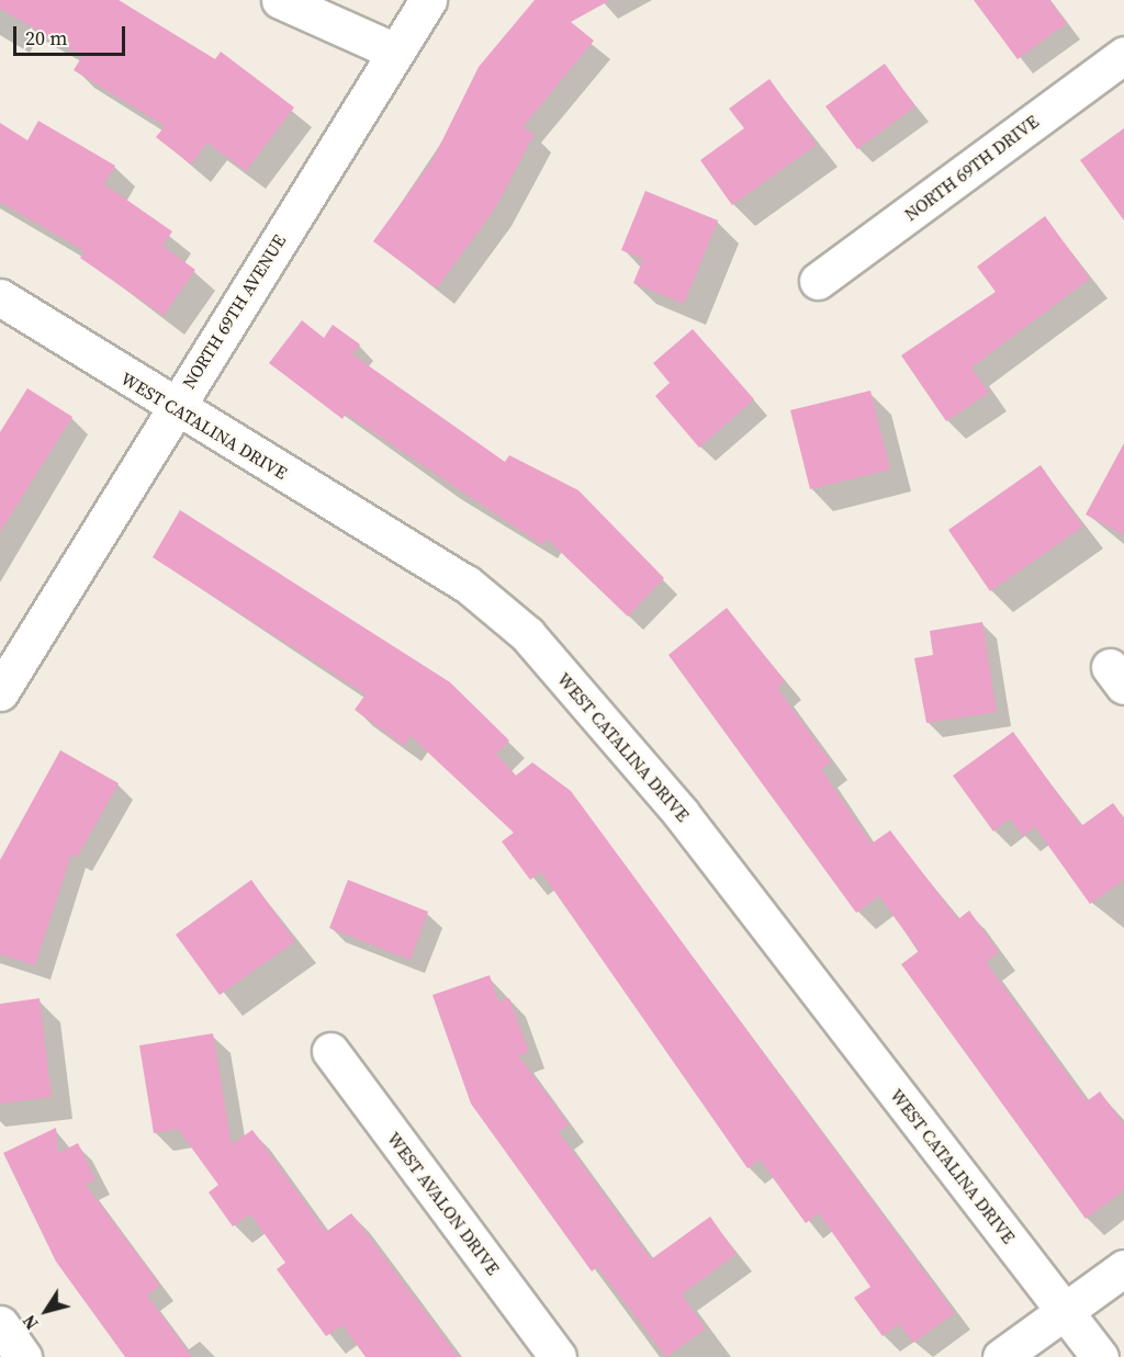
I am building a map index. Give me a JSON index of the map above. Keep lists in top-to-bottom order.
{
  "streets": {
    "street": [
      "NORTH 69TH DRIVE",
      "NORTH 69TH AVENUE",
      "WEST CATALINA DRIVE",
      "WEST AVALON DRIVE"
    ]
  },
  "crossings": [
    ["NORTH 69TH AVENUE", "WEST CATALINA DRIVE"]
  ],
  "scale_bar": "20 m",
  "north": "bottom left"
}
